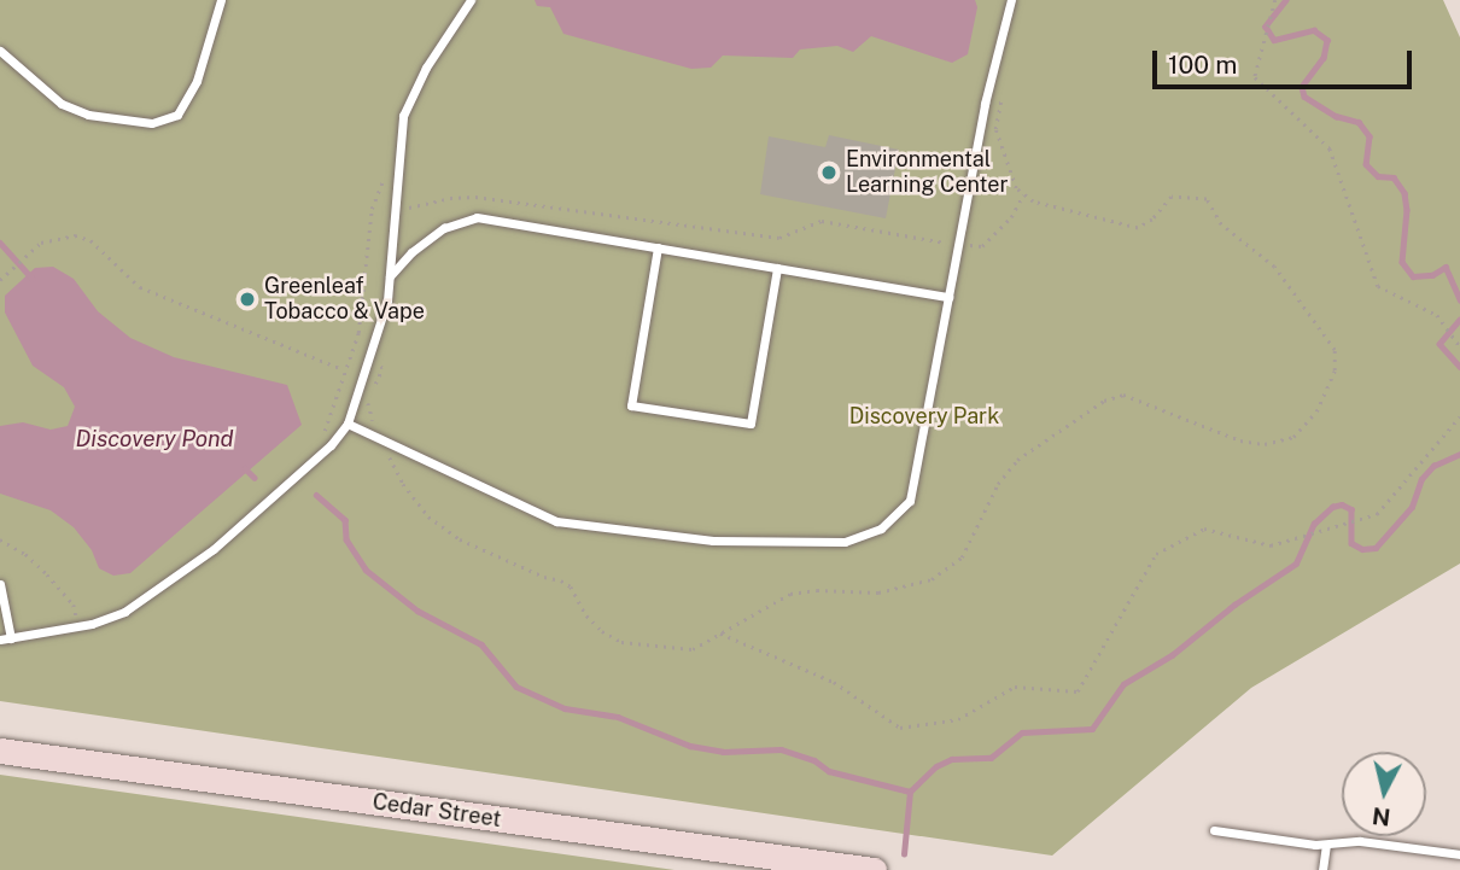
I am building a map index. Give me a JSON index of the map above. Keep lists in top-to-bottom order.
{
  "streets": {
    "main road": ["Cedar Street"]
  },
  "water": ["Discovery Pond"],
  "parks": ["Discovery Park"],
  "places": ["Environmental Learning Center", "Greenleaf Tobacco & Vape"],
  "scale_bar": "100 m",
  "north": "bottom"
}
